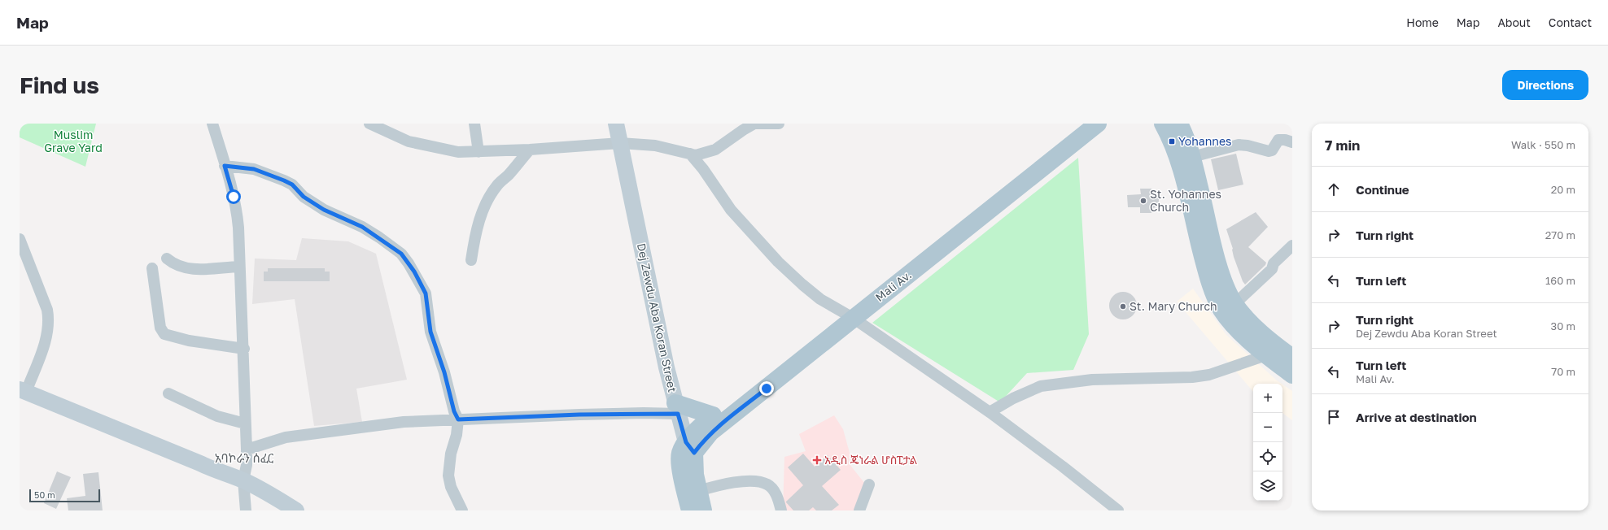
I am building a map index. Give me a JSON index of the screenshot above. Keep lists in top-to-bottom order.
{
  "streets": {
    "main road": ["Mali Av.", "Dej Zewdu Aba Koran Street"]
  },
  "crossings": [
    ["Mali Av.", "Dej Zewdu Aba Koran Street"]
  ],
  "districts": ["አባኮራን ሰፈር"],
  "parks": ["Muslim Grave Yard"],
  "places": {
    "transit": ["Yohannes"],
    "other": ["St. Yohannes Church", "St. Mary Church"],
    "health": ["አዲስ ጄነራል ሆስፒታል"]
  },
  "scale_bar": "50 m",
  "page": {
    "header": "Map",
    "nav": [
      "Home",
      "Map",
      "About",
      "Contact"
    ],
    "buttons": "Directions",
    "title": "Find us",
    "heading": ["7 min", "Walk · 550 m"],
    "list": [
      ["Continue", "20 m"],
      ["Turn right", "270 m"],
      ["Turn left", "160 m"],
      ["Turn right", "Dej Zewdu Aba Koran Street", "30 m"],
      ["Turn left", "Mali Av.", "70 m"],
      "Arrive at destination"
    ],
    "map_buttons": ["+", "−"],
    "scale": "50 m"
  }
}
